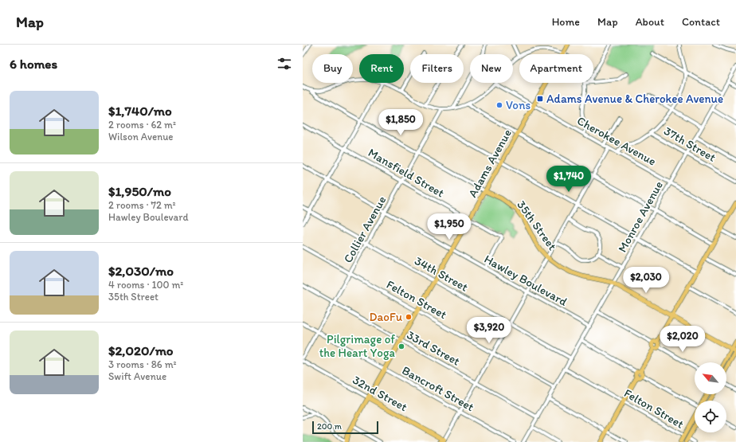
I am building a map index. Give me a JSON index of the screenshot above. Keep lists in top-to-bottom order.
{
  "streets": {
    "main road": ["Adams Avenue", "35th Street", "32nd Street"],
    "street": [
      "Cherokee Avenue",
      "37th Street",
      "Mansfield Street",
      "Monroe Avenue",
      "Collier Avenue",
      "34th Street",
      "Hawley Boulevard",
      "Felton Street",
      "33rd Street",
      "Bancroft Street"
    ]
  },
  "crossings": [
    ["Cherokee Avenue", "Adams Avenue"],
    ["Cherokee Avenue", "Monroe Avenue"],
    ["37th Street", "Monroe Avenue"],
    ["Adams Avenue", "Mansfield Street"],
    ["Adams Avenue", "35th Street"],
    ["Adams Avenue", "34th Street"],
    ["Adams Avenue", "Hawley Boulevard"],
    ["Adams Avenue", "Felton Street"],
    ["Adams Avenue", "33rd Street"],
    ["Adams Avenue", "Bancroft Street"],
    ["Adams Avenue", "32nd Street"],
    ["Mansfield Street", "Collier Avenue"],
    ["Mansfield Street", "Hawley Boulevard"],
    ["Monroe Avenue", "35th Street"],
    ["Monroe Avenue", "34th Street"],
    ["Monroe Avenue", "Hawley Boulevard"],
    ["Monroe Avenue", "Felton Street"],
    ["Monroe Avenue", "33rd Street"],
    ["35th Street", "Collier Avenue"],
    ["Collier Avenue", "34th Street"],
    ["Collier Avenue", "Hawley Boulevard"],
    ["Collier Avenue", "Felton Street"],
    ["Collier Avenue", "33rd Street"],
    ["Collier Avenue", "Bancroft Street"]
  ],
  "places": {
    "transit": ["Adams Avenue & Cherokee Avenue"],
    "other": ["Vons", "DaoFu", "Pilgrimage of the Heart Yoga"]
  },
  "scale_bar": "200 m",
  "north": "top left",
  "page": {
    "header": "Map",
    "nav": [
      "Home",
      "Map",
      "About",
      "Contact"
    ],
    "heading": "6 homes",
    "chip": [
      "Buy",
      "Rent",
      "Filters",
      "New",
      "Apartment"
    ],
    "list": [
      {
        "name": "$1,740/mo",
        "note": "2 rooms · 62 m² · Wilson Avenue"
      },
      {
        "name": "$1,950/mo",
        "note": "2 rooms · 72 m² · Hawley Boulevard"
      },
      {
        "name": "$2,030/mo",
        "note": "4 rooms · 100 m² · 35th Street"
      },
      {
        "name": "$2,020/mo",
        "note": "3 rooms · 86 m² · Swift Avenue"
      }
    ],
    "price": [
      "$1,850",
      "$1,740",
      "$1,950",
      "$2,030",
      "$3,920",
      "$2,020"
    ],
    "scale": "200 m"
  }
}
